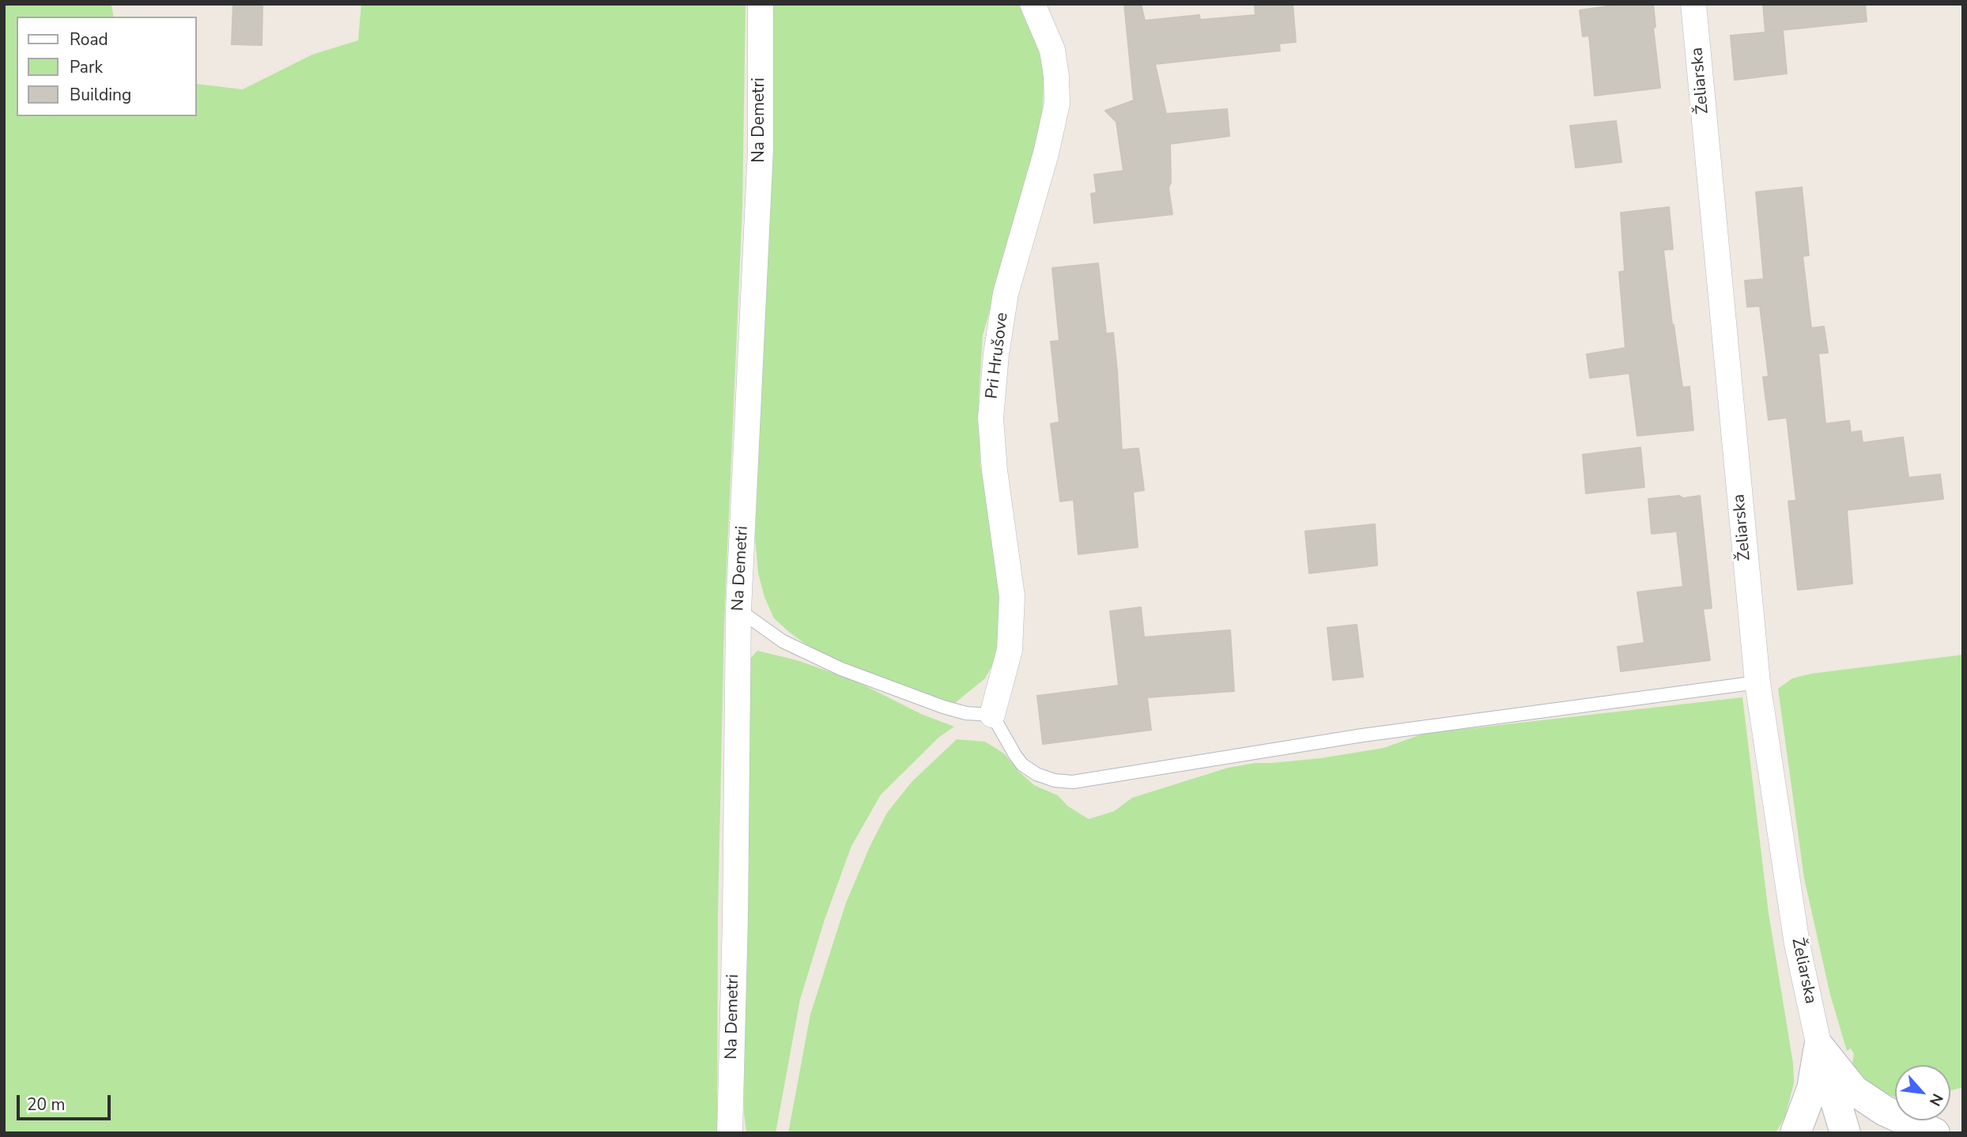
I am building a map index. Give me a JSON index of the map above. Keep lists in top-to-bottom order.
{
  "streets": {
    "street": ["Želiarska", "Na Demetri", "Pri Hrušove"]
  },
  "legend": ["Road", "Park", "Building"],
  "scale_bar": "20 m",
  "north": "bottom right"
}
